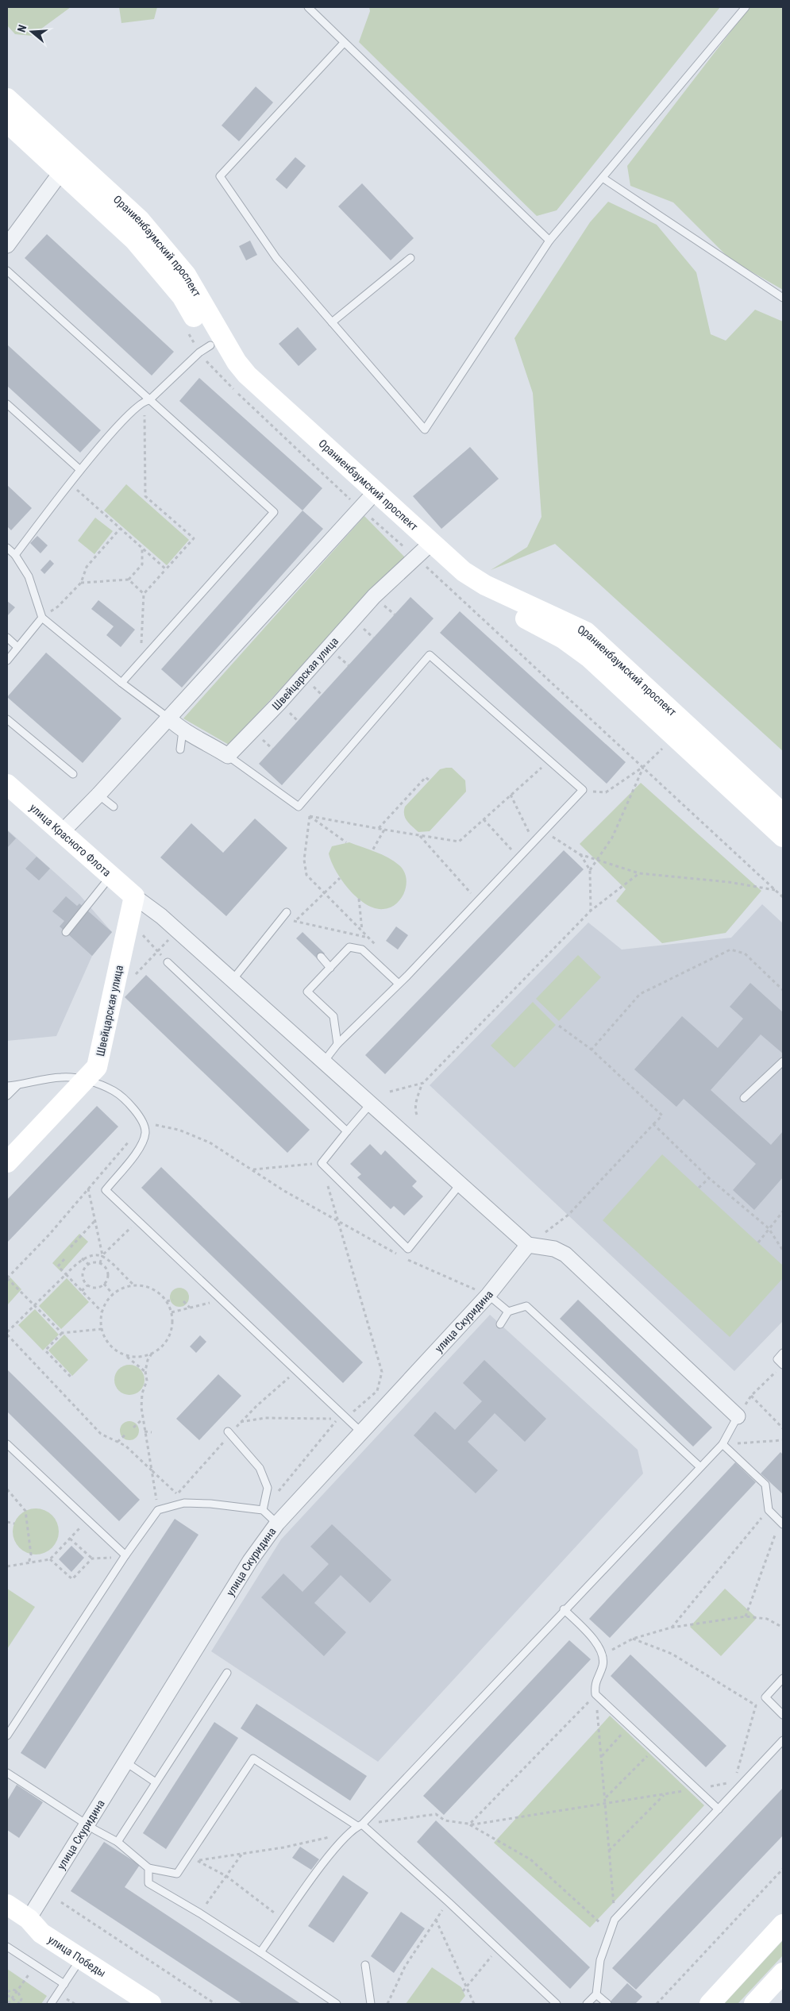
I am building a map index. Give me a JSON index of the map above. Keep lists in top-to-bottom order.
{
  "streets": {
    "main road": [
      "Ораниенбаумский проспект",
      "Швейцарская улица",
      "улица Красного Флота",
      "улица Победы"
    ],
    "street": ["улица Скуридина"]
  },
  "crossings": [
    ["Ораниенбаумский проспект", "Швейцарская улица"],
    ["Швейцарская улица", "улица Красного Флота"],
    ["улица Скуридина", "улица Победы"]
  ],
  "north": "left"
}
